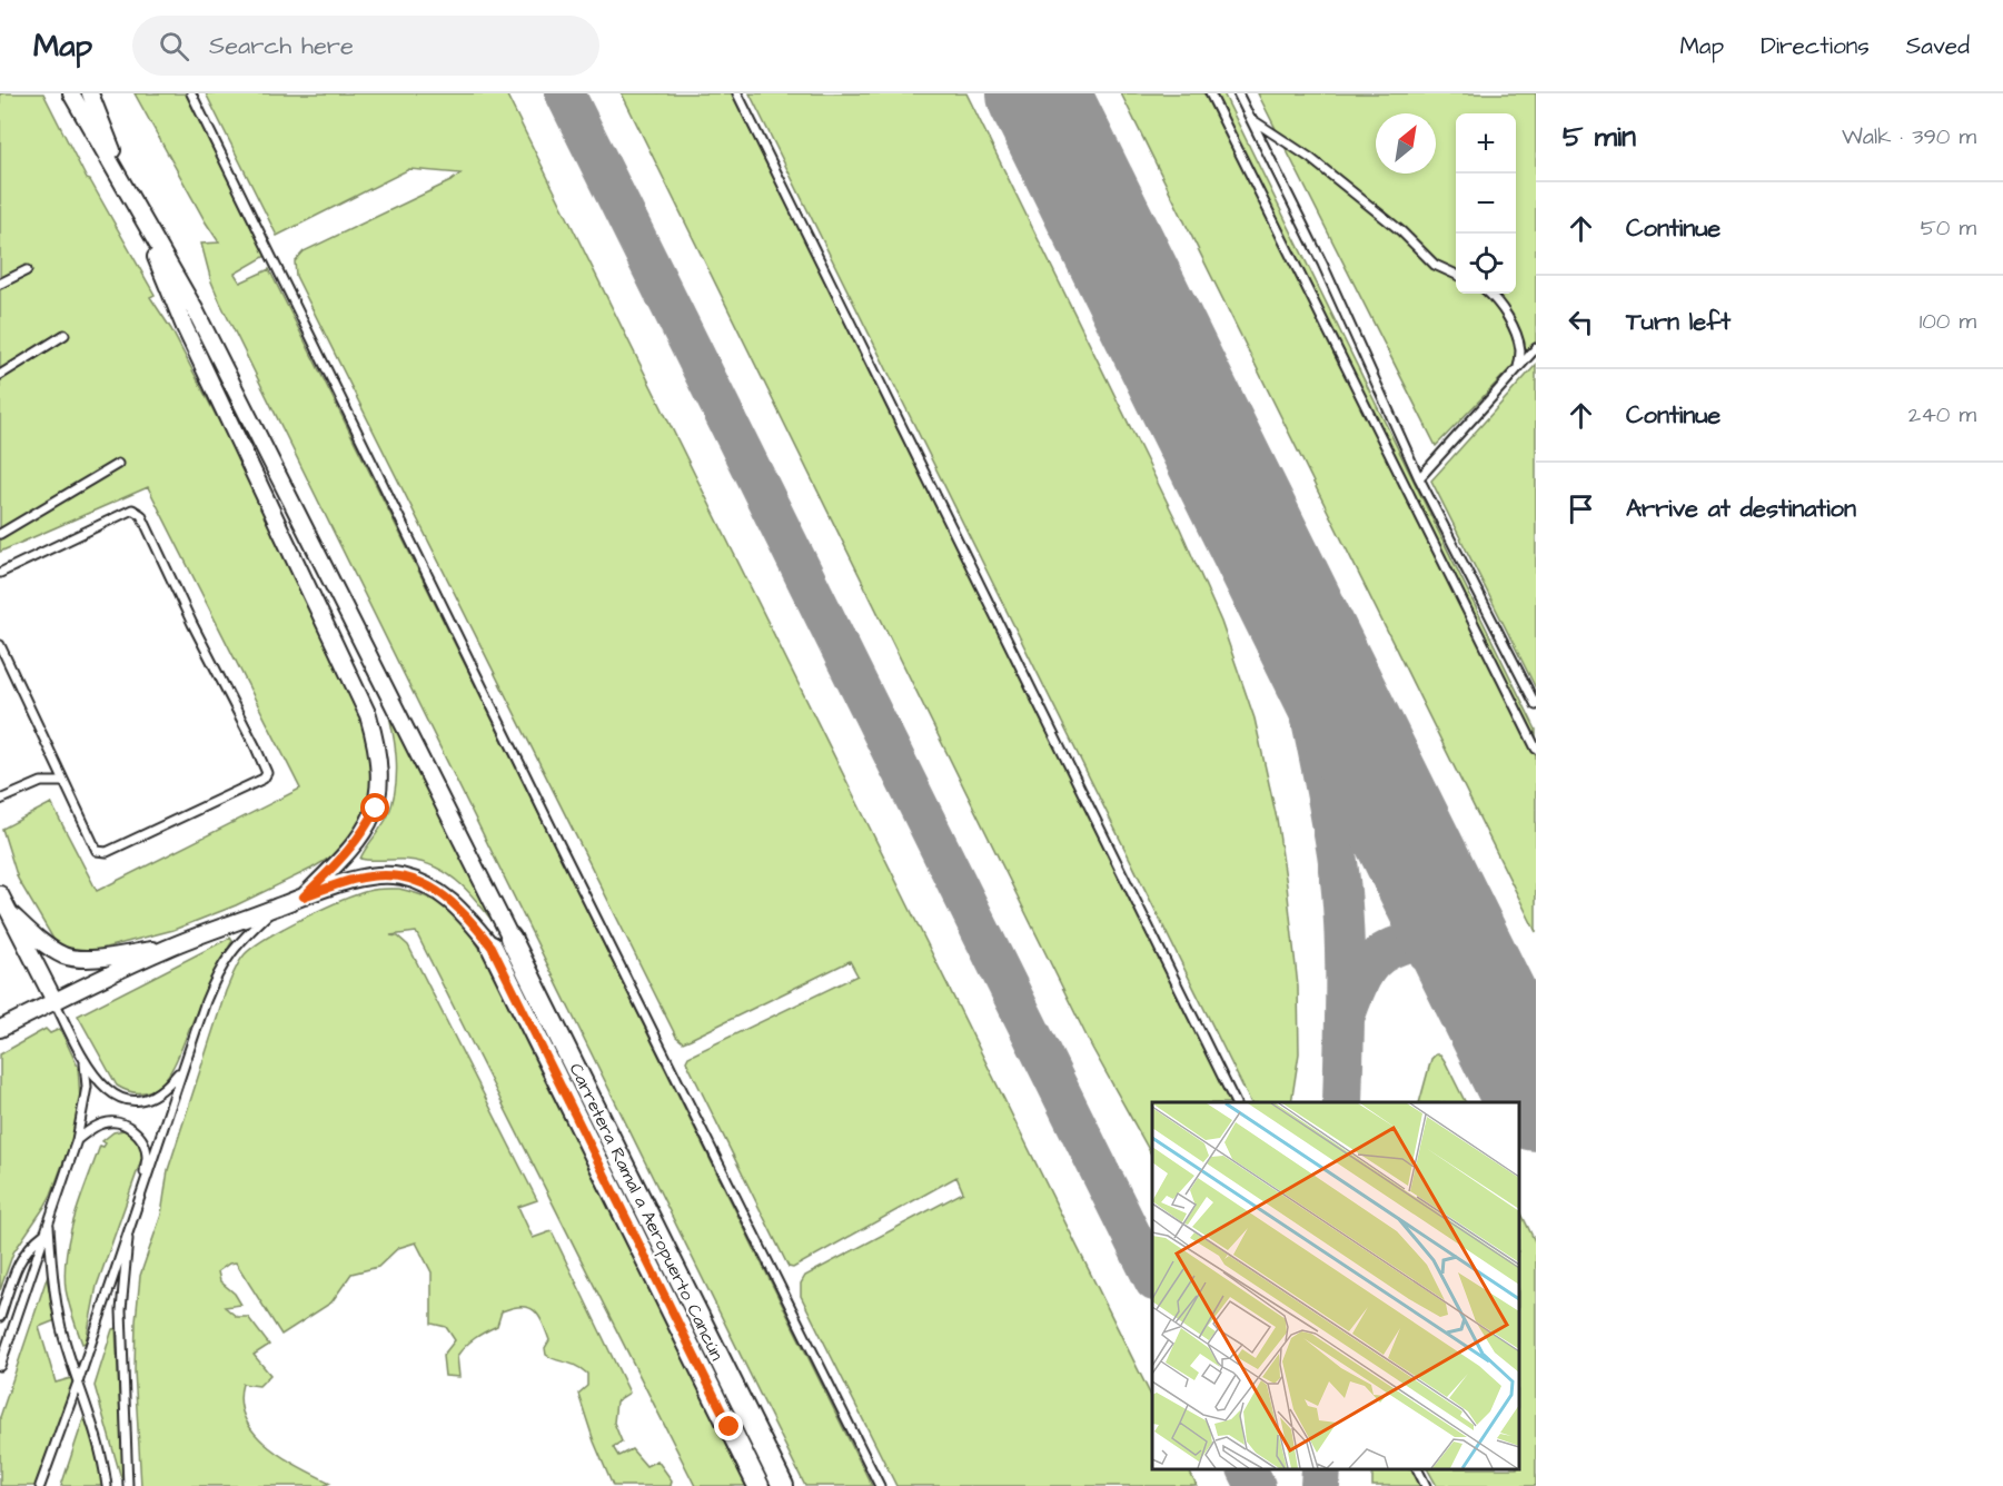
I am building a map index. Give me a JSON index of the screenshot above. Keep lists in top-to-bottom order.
{
  "streets": {
    "main road": ["Carretera Ramal a Aeropuerto Cancún"]
  },
  "north": "top right",
  "page": {
    "header": "Map",
    "search": "Search here",
    "nav": ["Map", "Directions", "Saved"],
    "heading": ["5 min", "Walk · 390 m"],
    "map_buttons": ["+", "−"],
    "list": [
      ["Continue", "50 m"],
      ["Turn left", "100 m"],
      ["Continue", "240 m"],
      "Arrive at destination"
    ]
  }
}
